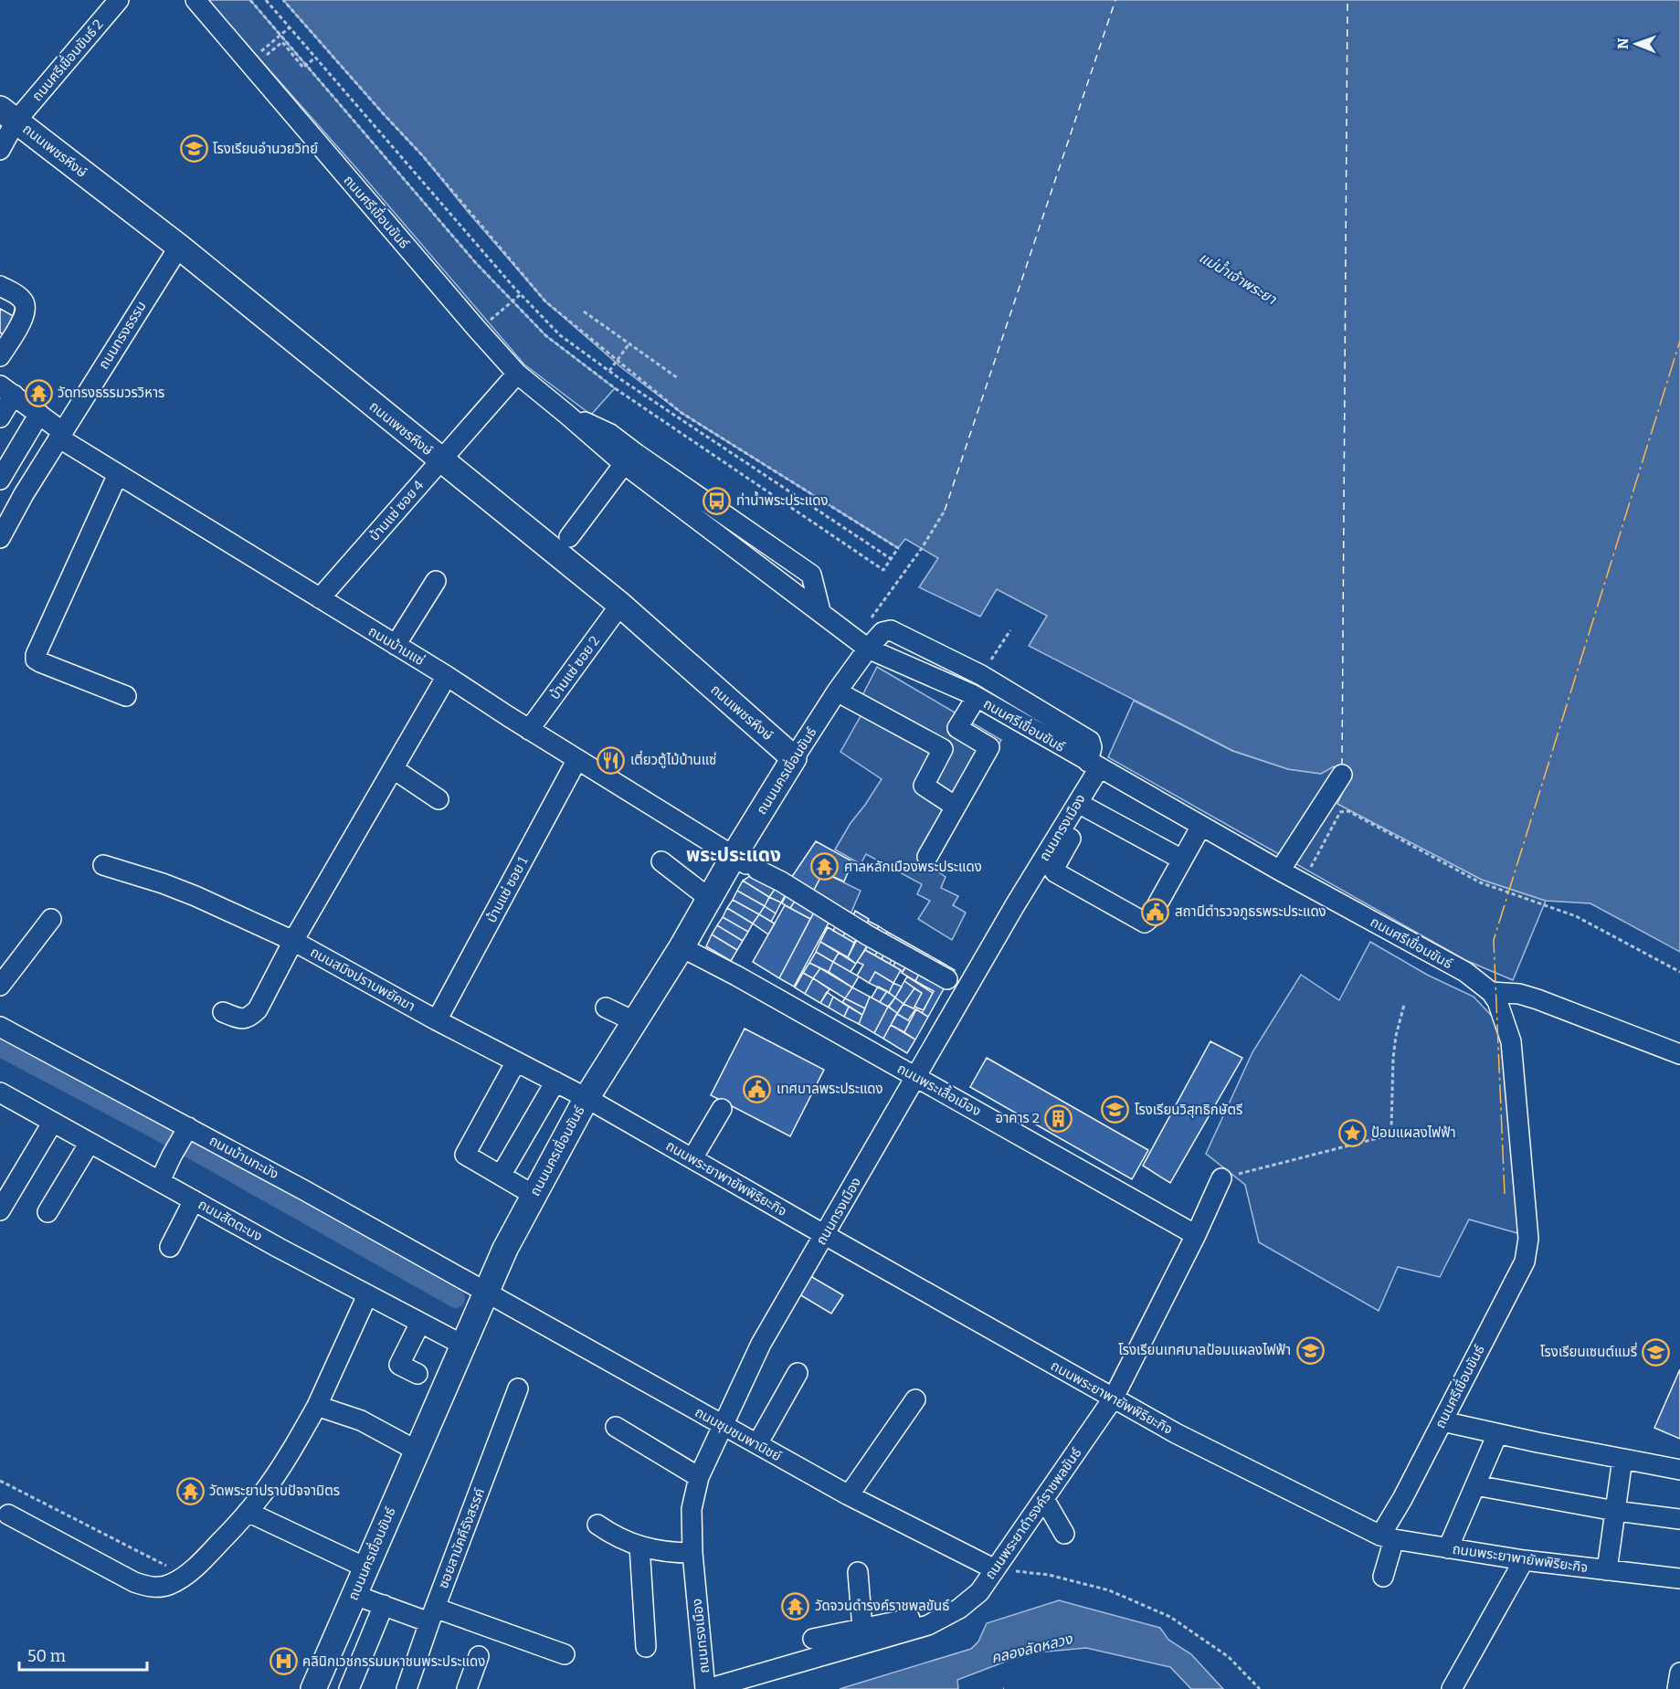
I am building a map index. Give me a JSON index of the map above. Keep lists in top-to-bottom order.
{
  "streets": {
    "main road": ["ถนนเพชรหึงษ์", "ถนนนครเขื่อนขันธ์"],
    "street": [
      "ถนนศรีเขื่อนขันธ์ 2",
      "ถนนศรีเขื่อนขันธ์",
      "ถนนทรงธรรม",
      "บ้านแซ่ ซอย 4",
      "ถนนบ้านแซ่",
      "บ้านแซ่ ซอย 2",
      "ถนนทรงเมือง",
      "บ้านแซ่ ซอย 1",
      "ถนนสมิงปราบพยัคฆา",
      "ถนนพระเสื้อเมือง",
      "ถนนบ้านทะมัง",
      "ถนนพระยาพายัพพิริยะกิจ",
      "ถนนสัตตะนง",
      "ถนนชุมชนพานิชย์",
      "ถนนพระยาดำรงค์ราชพลขันธ์",
      "ซอยสามัคคีรังสรรค์"
    ]
  },
  "crossings": [
    ["ถนนศรีเขื่อนขันธ์ 2", "ถนนเพชรหึงษ์"],
    ["ถนนเพชรหึงษ์", "ถนนทรงธรรม"],
    ["ถนนเพชรหึงษ์", "บ้านแซ่ ซอย 4"],
    ["ถนนเพชรหึงษ์", "บ้านแซ่ ซอย 2"],
    ["ถนนเพชรหึงษ์", "ถนนนครเขื่อนขันธ์"],
    ["ถนนศรีเขื่อนขันธ์", "บ้านแซ่ ซอย 4"],
    ["ถนนศรีเขื่อนขันธ์", "ถนนนครเขื่อนขันธ์"],
    ["ถนนศรีเขื่อนขันธ์", "ถนนทรงเมือง"],
    ["ถนนศรีเขื่อนขันธ์", "ถนนพระยาพายัพพิริยะกิจ"],
    ["ถนนทรงธรรม", "ถนนบ้านแซ่"],
    ["บ้านแซ่ ซอย 4", "ถนนบ้านแซ่"],
    ["ถนนบ้านแซ่", "บ้านแซ่ ซอย 2"],
    ["ถนนบ้านแซ่", "ถนนนครเขื่อนขันธ์"],
    ["ถนนบ้านแซ่", "บ้านแซ่ ซอย 1"],
    ["ถนนบ้านแซ่", "ถนนสมิงปราบพยัคฆา"],
    ["ถนนนครเขื่อนขันธ์", "ถนนทรงเมือง"],
    ["ถนนนครเขื่อนขันธ์", "ถนนสมิงปราบพยัคฆา"],
    ["ถนนนครเขื่อนขันธ์", "ถนนพระเสื้อเมือง"],
    ["ถนนนครเขื่อนขันธ์", "ถนนบ้านทะมัง"],
    ["ถนนนครเขื่อนขันธ์", "ถนนพระยาพายัพพิริยะกิจ"],
    ["ถนนนครเขื่อนขันธ์", "ถนนสัตตะนง"],
    ["ถนนนครเขื่อนขันธ์", "ถนนชุมชนพานิชย์"],
    ["ถนนทรงเมือง", "ถนนพระเสื้อเมือง"],
    ["ถนนทรงเมือง", "ถนนพระยาพายัพพิริยะกิจ"],
    ["ถนนทรงเมือง", "ถนนชุมชนพานิชย์"],
    ["ถนนทรงเมือง", "ถนนพระยาดำรงค์ราชพลขันธ์"],
    ["บ้านแซ่ ซอย 1", "ถนนสมิงปราบพยัคฆา"],
    ["ถนนสมิงปราบพยัคฆา", "ถนนพระยาพายัพพิริยะกิจ"],
    ["ถนนพระเสื้อเมือง", "ถนนพระยาดำรงค์ราชพลขันธ์"],
    ["ถนนบ้านทะมัง", "ถนนชุมชนพานิชย์"],
    ["ถนนพระยาพายัพพิริยะกิจ", "ถนนพระยาดำรงค์ราชพลขันธ์"],
    ["ถนนชุมชนพานิชย์", "ถนนพระยาดำรงค์ราชพลขันธ์"]
  ],
  "districts": ["พระประแดง"],
  "water": ["แม่น้ำเจ้าพระยา", "คลองลัดหลวง"],
  "places": {
    "school or university": [
      "โรงเรียนอำนวยวิทย์",
      "โรงเรียนวิสุทธิกษัตรี",
      "โรงเรียนเทศบาลป้อมแผลงไฟฟ้า",
      "โรงเรียนเซนต์แมรี่"
    ],
    "temple": [
      "วัดทรงธรรมวรวิหาร",
      "ศาลหลักเมืองพระประแดง",
      "วัดพระยาปราบปัจจามิตร",
      "วัดจวนดำรงค์ราชพลขันธ์"
    ],
    "bus stop": ["ท่าน้ำพระประแดง"],
    "restaurant": ["เตี๋ยวตู้ไม้บ้านแซ่"],
    "public building": ["สถานีตำรวจภูธรพระประแดง", "เทศบาลพระประแดง"],
    "building": ["อาคาร 2"],
    "place": ["ป้อมแผลงไฟฟ้า"],
    "hospital": ["คลินิกเวชกรรมมหาชนพระประแดง"]
  },
  "scale_bar": "50 m",
  "north": "left"
}
